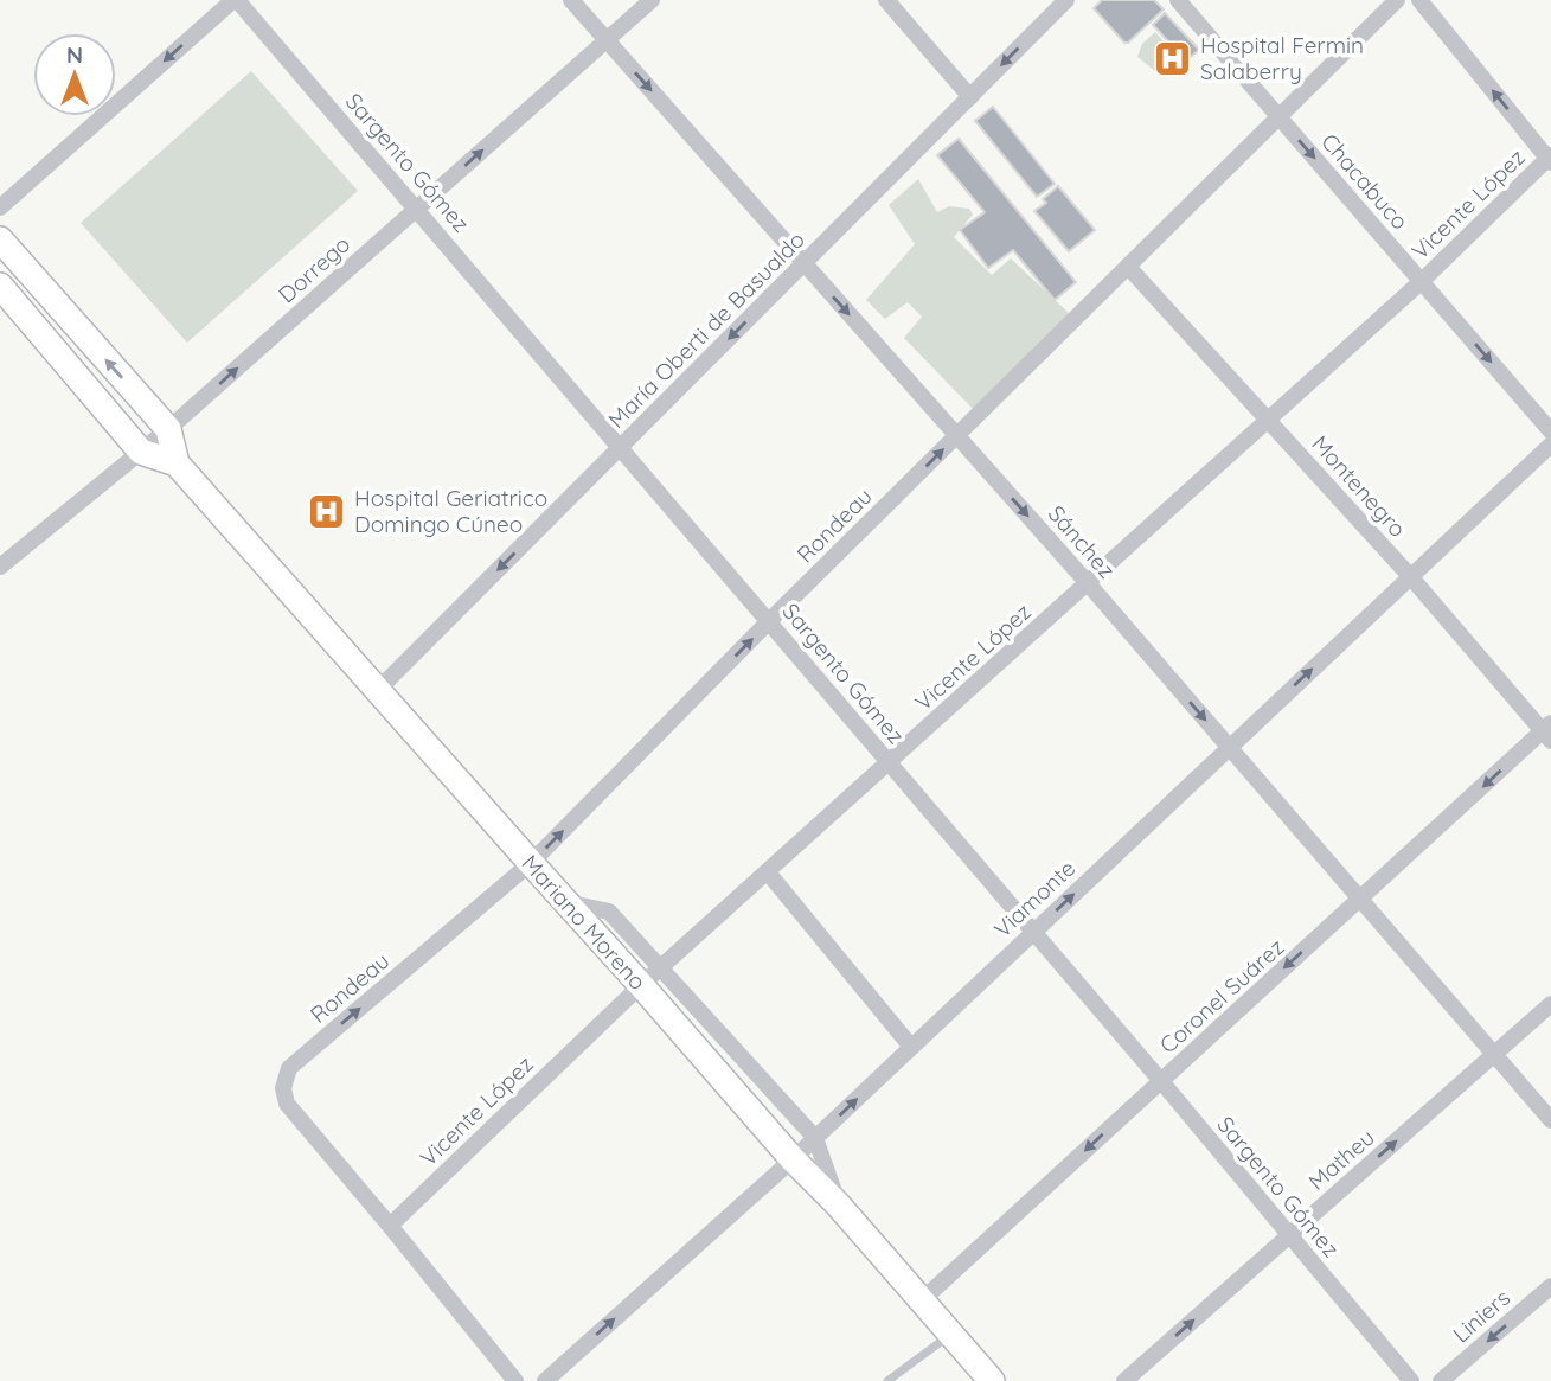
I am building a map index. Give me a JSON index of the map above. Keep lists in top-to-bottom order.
{
  "streets": {
    "main road": ["Mariano Moreno"],
    "street": [
      "Sargento Gómez",
      "Chacabuco",
      "Vicente López",
      "Dorrego",
      "María Oberti de Basualdo",
      "Montenegro",
      "Rondeau",
      "Sánchez",
      "Viamonte",
      "Coronel Suárez",
      "Matheu",
      "Liniers"
    ]
  },
  "crossings": [
    ["Sargento Gómez", "Vicente López"],
    ["Sargento Gómez", "Dorrego"],
    ["Sargento Gómez", "María Oberti de Basualdo"],
    ["Sargento Gómez", "Rondeau"],
    ["Sargento Gómez", "Viamonte"],
    ["Sargento Gómez", "Coronel Suárez"],
    ["Sargento Gómez", "Matheu"],
    ["Chacabuco", "Vicente López"],
    ["Chacabuco", "Rondeau"],
    ["Vicente López", "Montenegro"],
    ["Vicente López", "Rondeau"],
    ["Vicente López", "Sánchez"],
    ["Vicente López", "Mariano Moreno"],
    ["Dorrego", "Sánchez"],
    ["María Oberti de Basualdo", "Sánchez"],
    ["María Oberti de Basualdo", "Mariano Moreno"],
    ["Montenegro", "Rondeau"],
    ["Montenegro", "Viamonte"],
    ["Montenegro", "Coronel Suárez"],
    ["Rondeau", "Sánchez"],
    ["Rondeau", "Mariano Moreno"],
    ["Sánchez", "Viamonte"],
    ["Sánchez", "Coronel Suárez"],
    ["Sánchez", "Matheu"],
    ["Viamonte", "Mariano Moreno"],
    ["Mariano Moreno", "Coronel Suárez"]
  ],
  "one_way": [
    "Chacabuco",
    "Dorrego",
    "María Oberti de Basualdo",
    "Rondeau",
    "Sánchez",
    "Viamonte",
    "Coronel Suárez",
    "Matheu",
    "Liniers"
  ],
  "places": {
    "hospital": ["Hospital Fermin Salaberry", "Hospital Geriatrico Domingo Cúneo"]
  },
  "north": "top"
}
